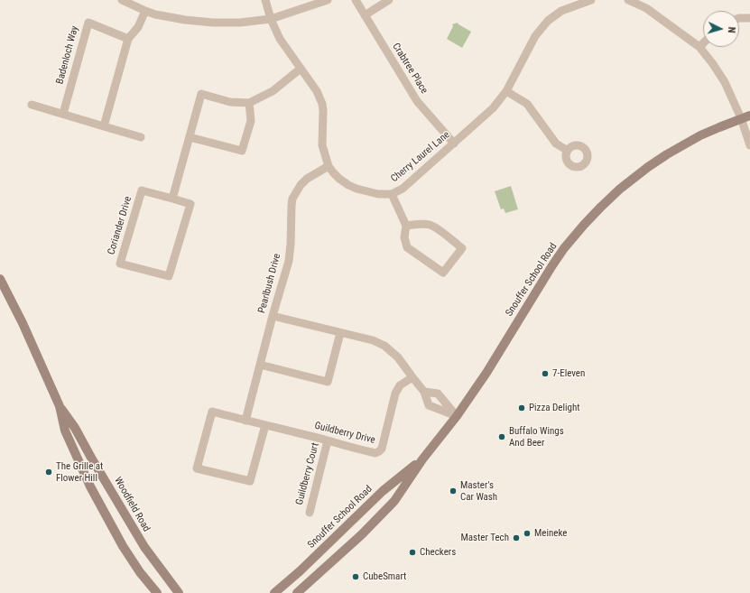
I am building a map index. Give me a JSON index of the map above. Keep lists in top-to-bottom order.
{
  "streets": {
    "main road": ["Snouffer School Road", "Woodfield Road"],
    "street": [
      "Badenloch Way",
      "Crabtree Place",
      "Cherry Laurel Lane",
      "Coriander Drive",
      "Pearlbush Drive",
      "Guildberry Drive",
      "Guildberry Court"
    ]
  },
  "crossings": [
    ["Crabtree Place", "Cherry Laurel Lane"],
    ["Cherry Laurel Lane", "Pearlbush Drive"],
    ["Pearlbush Drive", "Guildberry Drive"],
    ["Guildberry Drive", "Guildberry Court"]
  ],
  "places": [
    "7-Eleven",
    "Pizza Delight",
    "Buffalo Wings And Beer",
    "The Grille at Flower Hill",
    "Master's Car Wash",
    "Meineke",
    "Master Tech",
    "Checkers",
    "CubeSmart"
  ],
  "north": "right"
}
